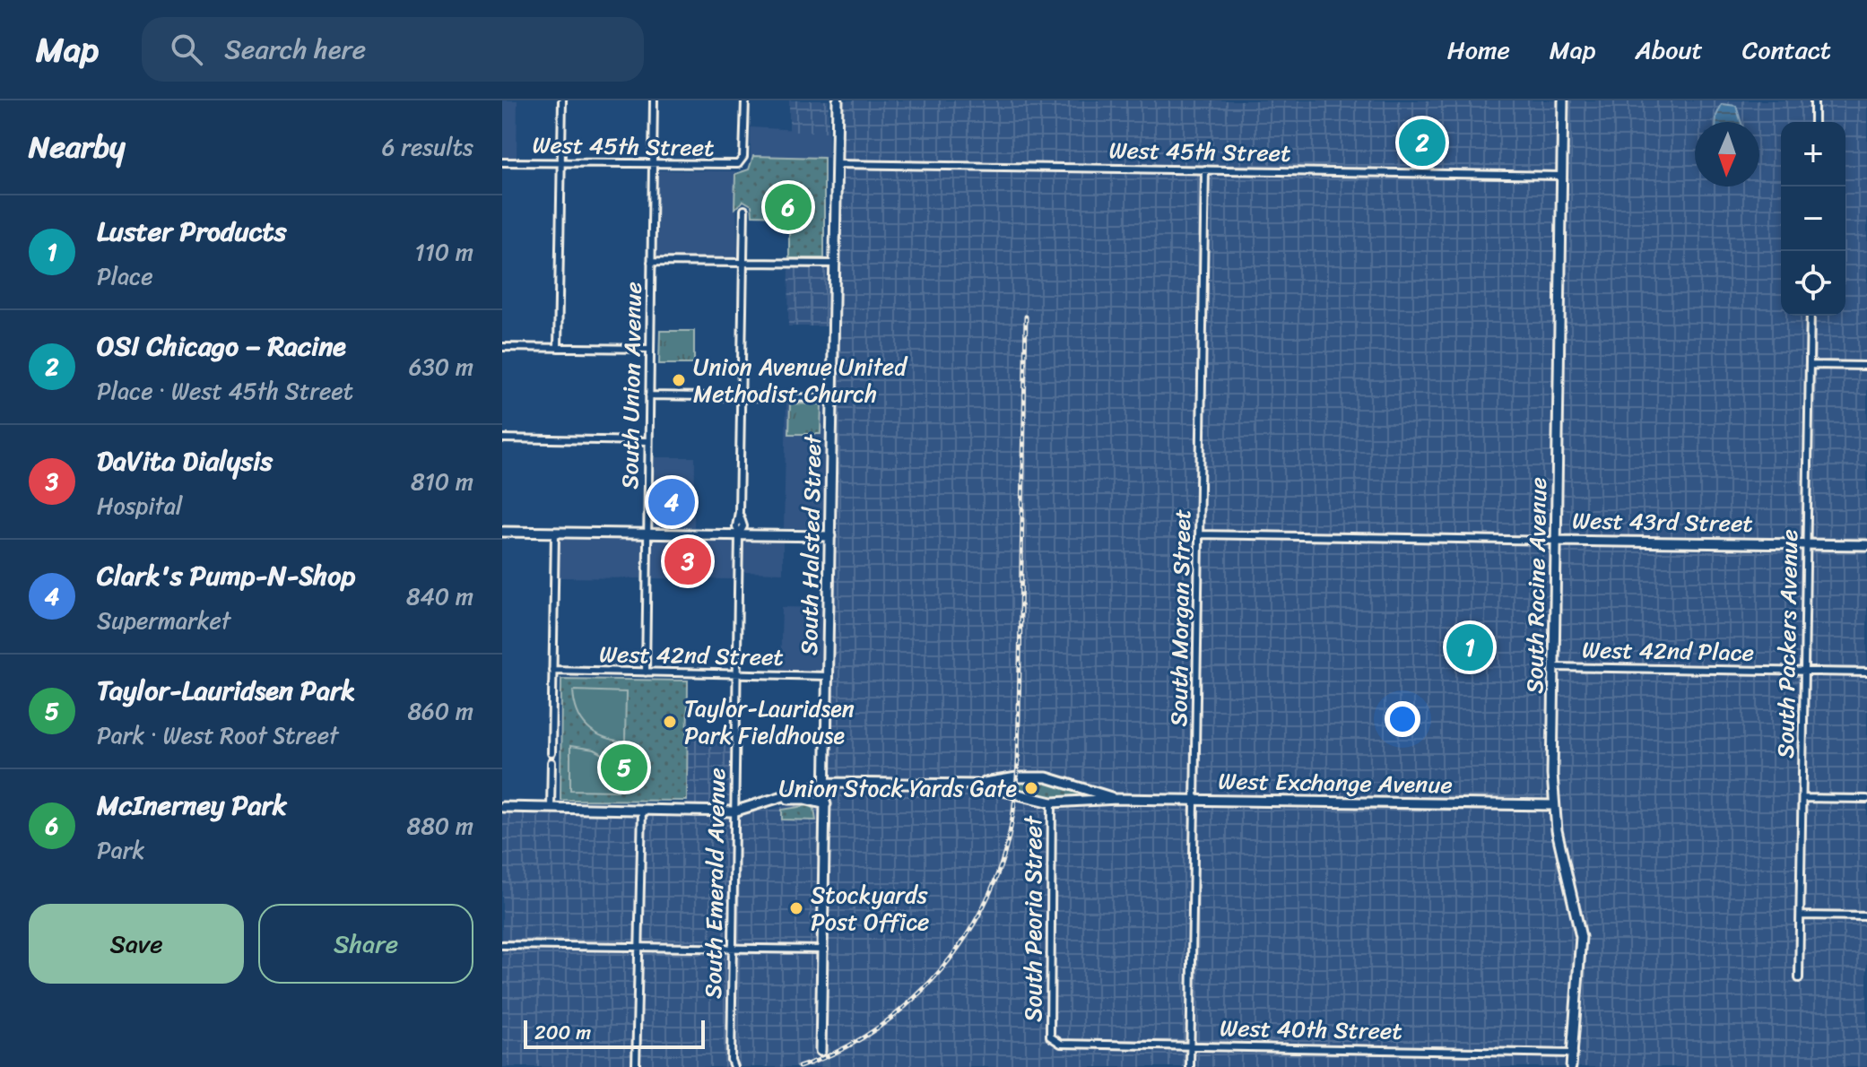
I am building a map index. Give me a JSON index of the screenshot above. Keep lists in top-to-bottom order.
{
  "streets": {
    "street": [
      "West 45th Street",
      "South Union Avenue",
      "West 43rd Street",
      "South Halsted Street",
      "South Racine Avenue",
      "South Morgan Street",
      "South Packers Avenue",
      "West 42nd Place",
      "West 42nd Street",
      "West Exchange Avenue",
      "South Emerald Avenue",
      "South Peoria Street",
      "West 40th Street"
    ]
  },
  "crossings": [
    ["West 45th Street", "South Union Avenue"],
    ["West 45th Street", "South Halsted Street"],
    ["West 45th Street", "South Racine Avenue"],
    ["West 45th Street", "South Morgan Street"],
    ["South Union Avenue", "West 42nd Street"],
    ["West 43rd Street", "South Racine Avenue"],
    ["West 43rd Street", "South Morgan Street"],
    ["West 43rd Street", "South Packers Avenue"],
    ["South Halsted Street", "West 42nd Street"],
    ["South Halsted Street", "West Exchange Avenue"],
    ["South Racine Avenue", "West 42nd Place"],
    ["South Racine Avenue", "West Exchange Avenue"],
    ["South Racine Avenue", "West 40th Street"],
    ["South Morgan Street", "West Exchange Avenue"],
    ["South Morgan Street", "West 40th Street"],
    ["South Packers Avenue", "West 42nd Place"],
    ["West 42nd Street", "South Emerald Avenue"],
    ["West Exchange Avenue", "South Peoria Street"],
    ["South Peoria Street", "West 40th Street"]
  ],
  "places": [
    "Union Avenue United Methodist Church",
    "Taylor-Lauridsen Park Fieldhouse",
    "Union Stock Yards Gate",
    "Stockyards Post Office"
  ],
  "scale_bar": "200 m",
  "north": "bottom",
  "page": {
    "header": "Map",
    "search": "Search here",
    "nav": [
      "Home",
      "Map",
      "About",
      "Contact"
    ],
    "heading": ["Nearby", "6 results"],
    "pins": [
      "2",
      "6",
      "4",
      "3",
      "1",
      "5"
    ],
    "map_buttons": ["+", "−"],
    "list": [
      {
        "mark": "1",
        "name": "Luster Products",
        "note": "Place",
        "value": "110 m"
      },
      {
        "mark": "2",
        "name": "OSI Chicago – Racine",
        "note": "Place · West 45th Street",
        "value": "630 m"
      },
      {
        "mark": "3",
        "name": "DaVita Dialysis",
        "note": "Hospital",
        "value": "810 m"
      },
      {
        "mark": "4",
        "name": "Clark's Pump-N-Shop",
        "note": "Supermarket",
        "value": "840 m"
      },
      {
        "mark": "5",
        "name": "Taylor-Lauridsen Park",
        "note": "Park · West Root Street",
        "value": "860 m"
      },
      {
        "mark": "6",
        "name": "McInerney Park",
        "note": "Park",
        "value": "880 m"
      }
    ],
    "buttons": ["Save", "Share"],
    "scale": "200 m"
  }
}
